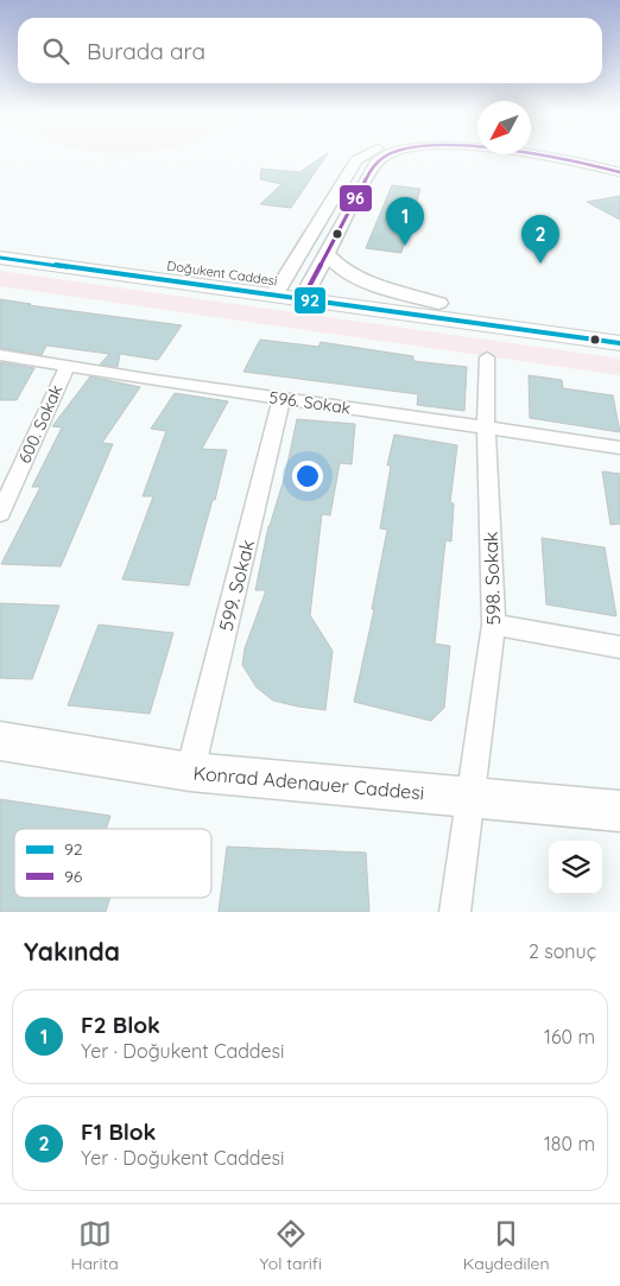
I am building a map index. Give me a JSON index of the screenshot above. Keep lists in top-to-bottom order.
{
  "streets": {
    "main road": ["Doğukent Caddesi", "Konrad Adenauer Caddesi"],
    "street": [
      "596. Sokak",
      "600. Sokak",
      "598. Sokak",
      "599. Sokak"
    ]
  },
  "crossings": [
    ["596. Sokak", "600. Sokak"],
    ["596. Sokak", "598. Sokak"],
    ["596. Sokak", "599. Sokak"],
    ["598. Sokak", "Konrad Adenauer Caddesi"],
    ["599. Sokak", "Konrad Adenauer Caddesi"]
  ],
  "lines": ["transit line 96", "transit line 92"],
  "legend": ["92", "96"],
  "north": "bottom left",
  "page": {
    "search": "Burada ara",
    "pins": ["1", "2"],
    "heading": ["Yakında", "2 sonuç"],
    "list": [
      {
        "mark": "1",
        "name": "F2 Blok",
        "note": "Yer · Doğukent Caddesi",
        "value": "160 m"
      },
      {
        "mark": "2",
        "name": "F1 Blok",
        "note": "Yer · Doğukent Caddesi",
        "value": "180 m"
      }
    ],
    "nav": ["Harita", "Yol tarifi", "Kaydedilen"]
  }
}
